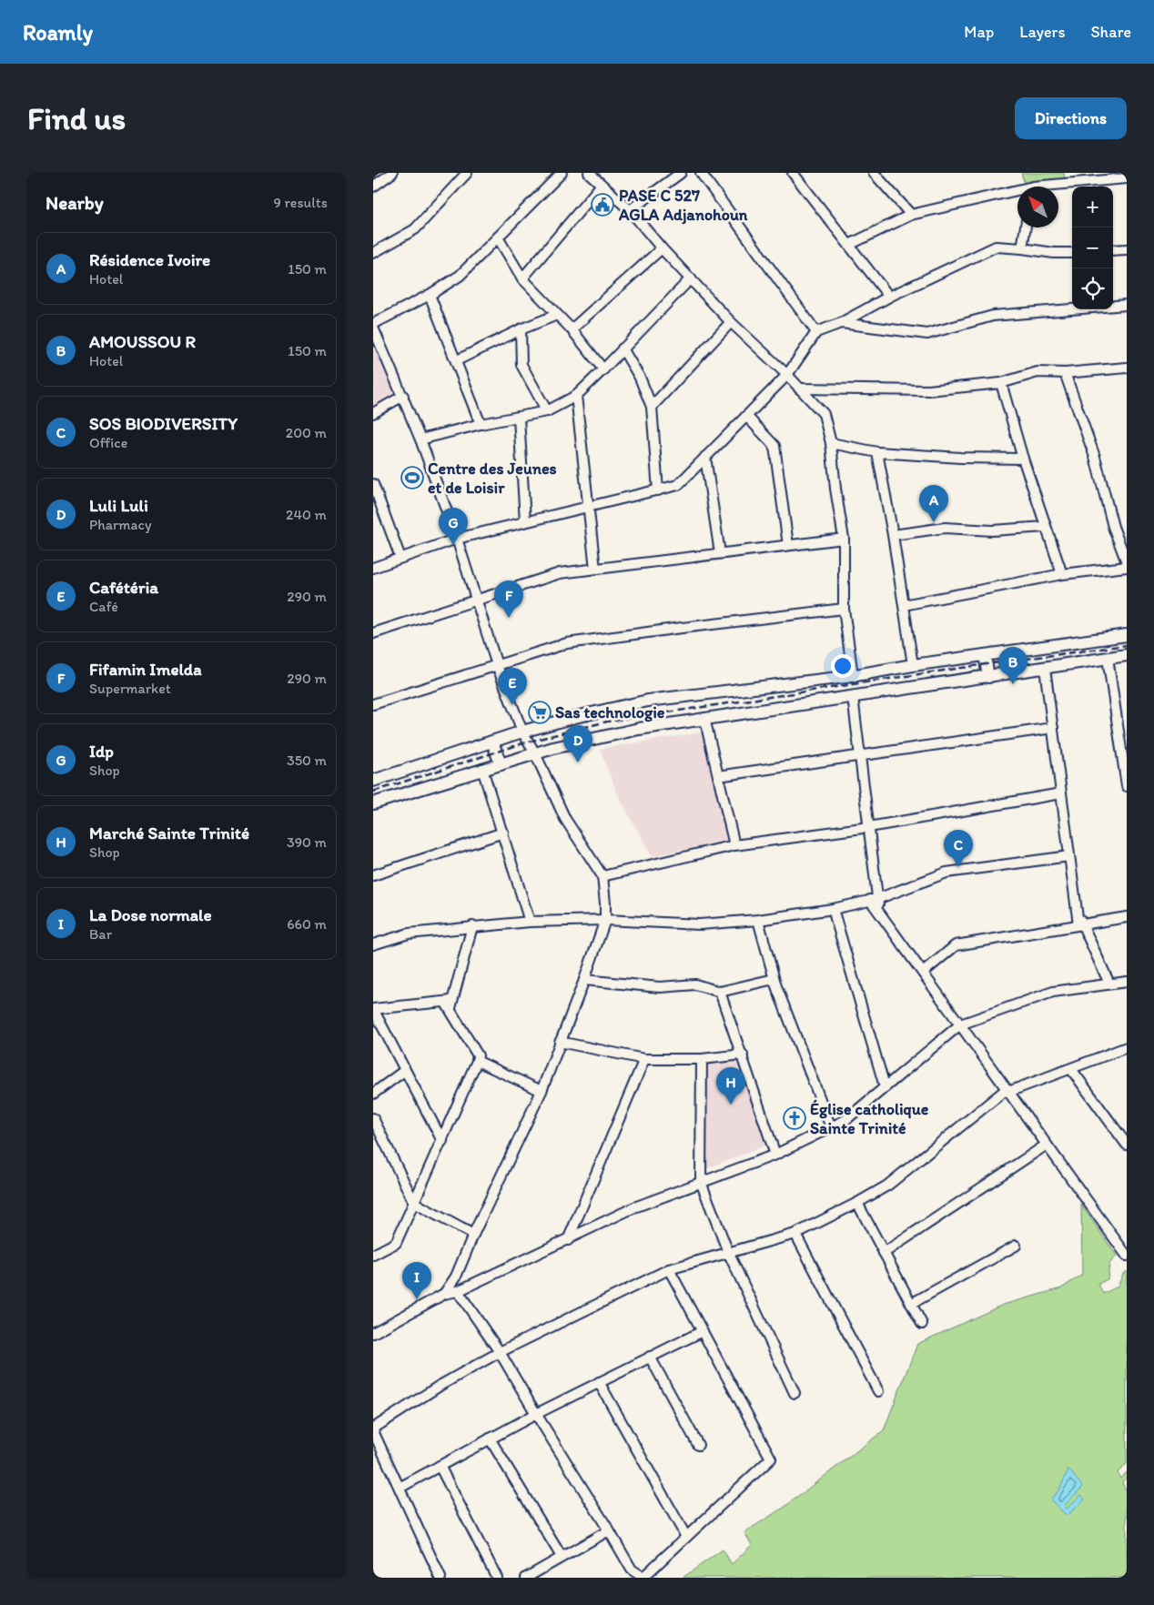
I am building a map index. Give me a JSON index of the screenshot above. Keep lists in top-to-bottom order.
{
  "places": {
    "public building": ["PASE C 527 AGLA Adjanohoun"],
    "sports": ["Centre des Jeunes et de Loisir"],
    "supermarket": ["Sas technologie"],
    "church": ["Église catholique Sainte Trinité"]
  },
  "north": "top left",
  "page": {
    "header": "Roamly",
    "nav": ["Map", "Layers", "Share"],
    "buttons": "Directions",
    "title": "Find us",
    "heading": ["Nearby", "9 results"],
    "map_buttons": ["+", "−"],
    "list": [
      {
        "mark": "A",
        "name": "Résidence Ivoire",
        "note": "Hotel",
        "value": "150 m"
      },
      {
        "mark": "B",
        "name": "AMOUSSOU R",
        "note": "Hotel",
        "value": "150 m"
      },
      {
        "mark": "C",
        "name": "SOS BIODIVERSITY",
        "note": "Office",
        "value": "200 m"
      },
      {
        "mark": "D",
        "name": "Luli Luli",
        "note": "Pharmacy",
        "value": "240 m"
      },
      {
        "mark": "E",
        "name": "Cafétéria",
        "note": "Café",
        "value": "290 m"
      },
      {
        "mark": "F",
        "name": "Fifamin Imelda",
        "note": "Supermarket",
        "value": "290 m"
      },
      {
        "mark": "G",
        "name": "Idp",
        "note": "Shop",
        "value": "350 m"
      },
      {
        "mark": "H",
        "name": "Marché Sainte Trinité",
        "note": "Shop",
        "value": "390 m"
      },
      {
        "mark": "I",
        "name": "La Dose normale",
        "note": "Bar",
        "value": "660 m"
      }
    ],
    "pins": [
      "A",
      "G",
      "F",
      "B",
      "E",
      "D",
      "C",
      "H",
      "I"
    ]
  }
}
